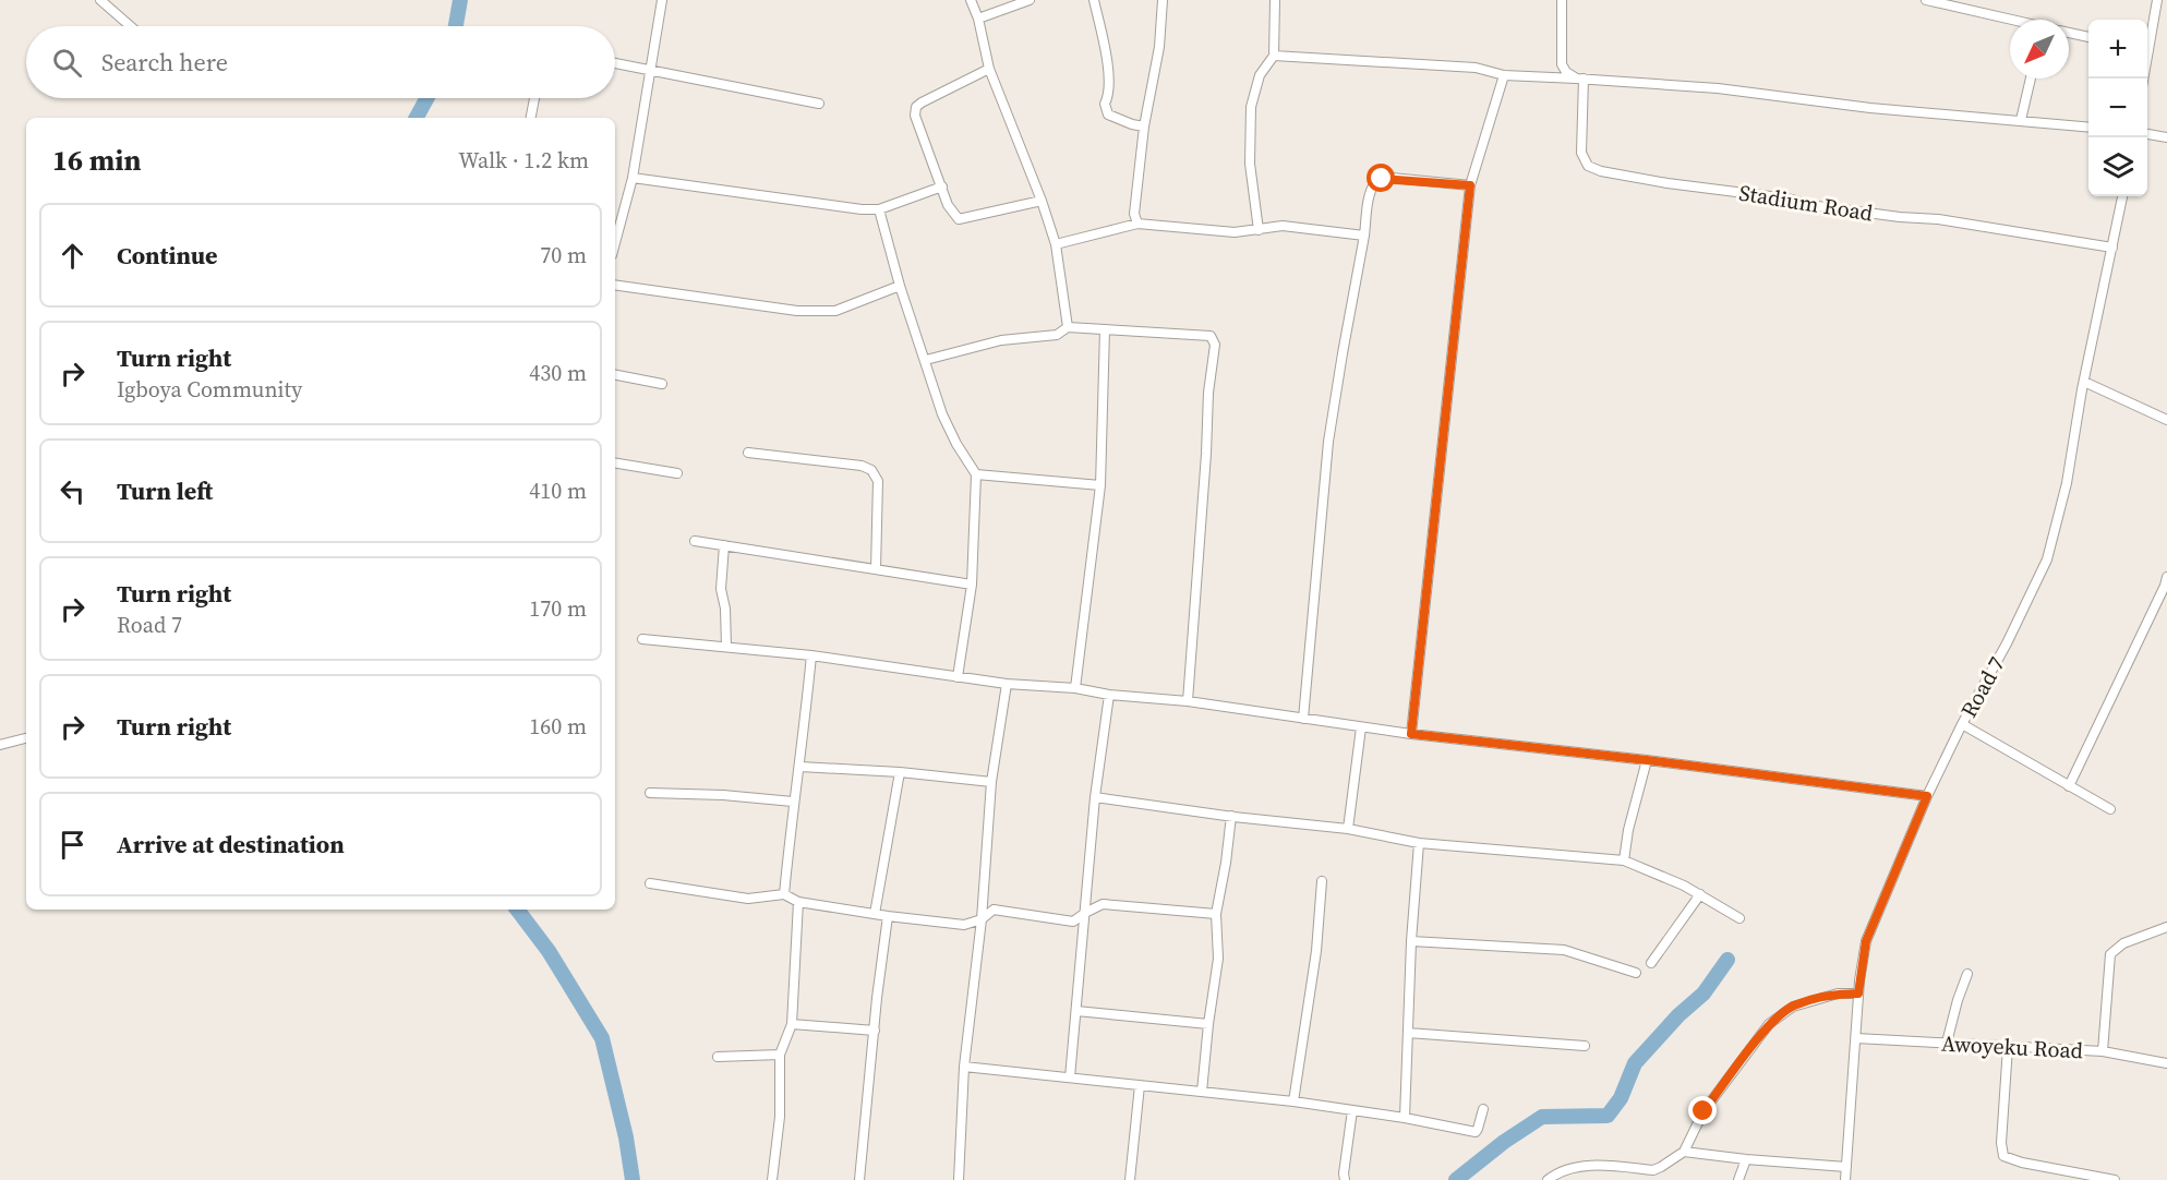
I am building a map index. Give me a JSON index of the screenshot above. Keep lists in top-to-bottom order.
{
  "streets": {
    "street": ["Stadium Road", "Road 7", "Awoyeku Road"]
  },
  "crossings": [
    ["Stadium Road", "Road 7"],
    ["Road 7", "Awoyeku Road"]
  ],
  "north": "bottom left",
  "page": {
    "map_buttons": ["+", "−"],
    "search": "Search here",
    "heading": ["16 min", "Walk · 1.2 km"],
    "list": [
      ["Continue", "70 m"],
      ["Turn right", "Igboya Community", "430 m"],
      ["Turn left", "410 m"],
      ["Turn right", "Road 7", "170 m"],
      ["Turn right", "160 m"],
      "Arrive at destination"
    ]
  }
}
